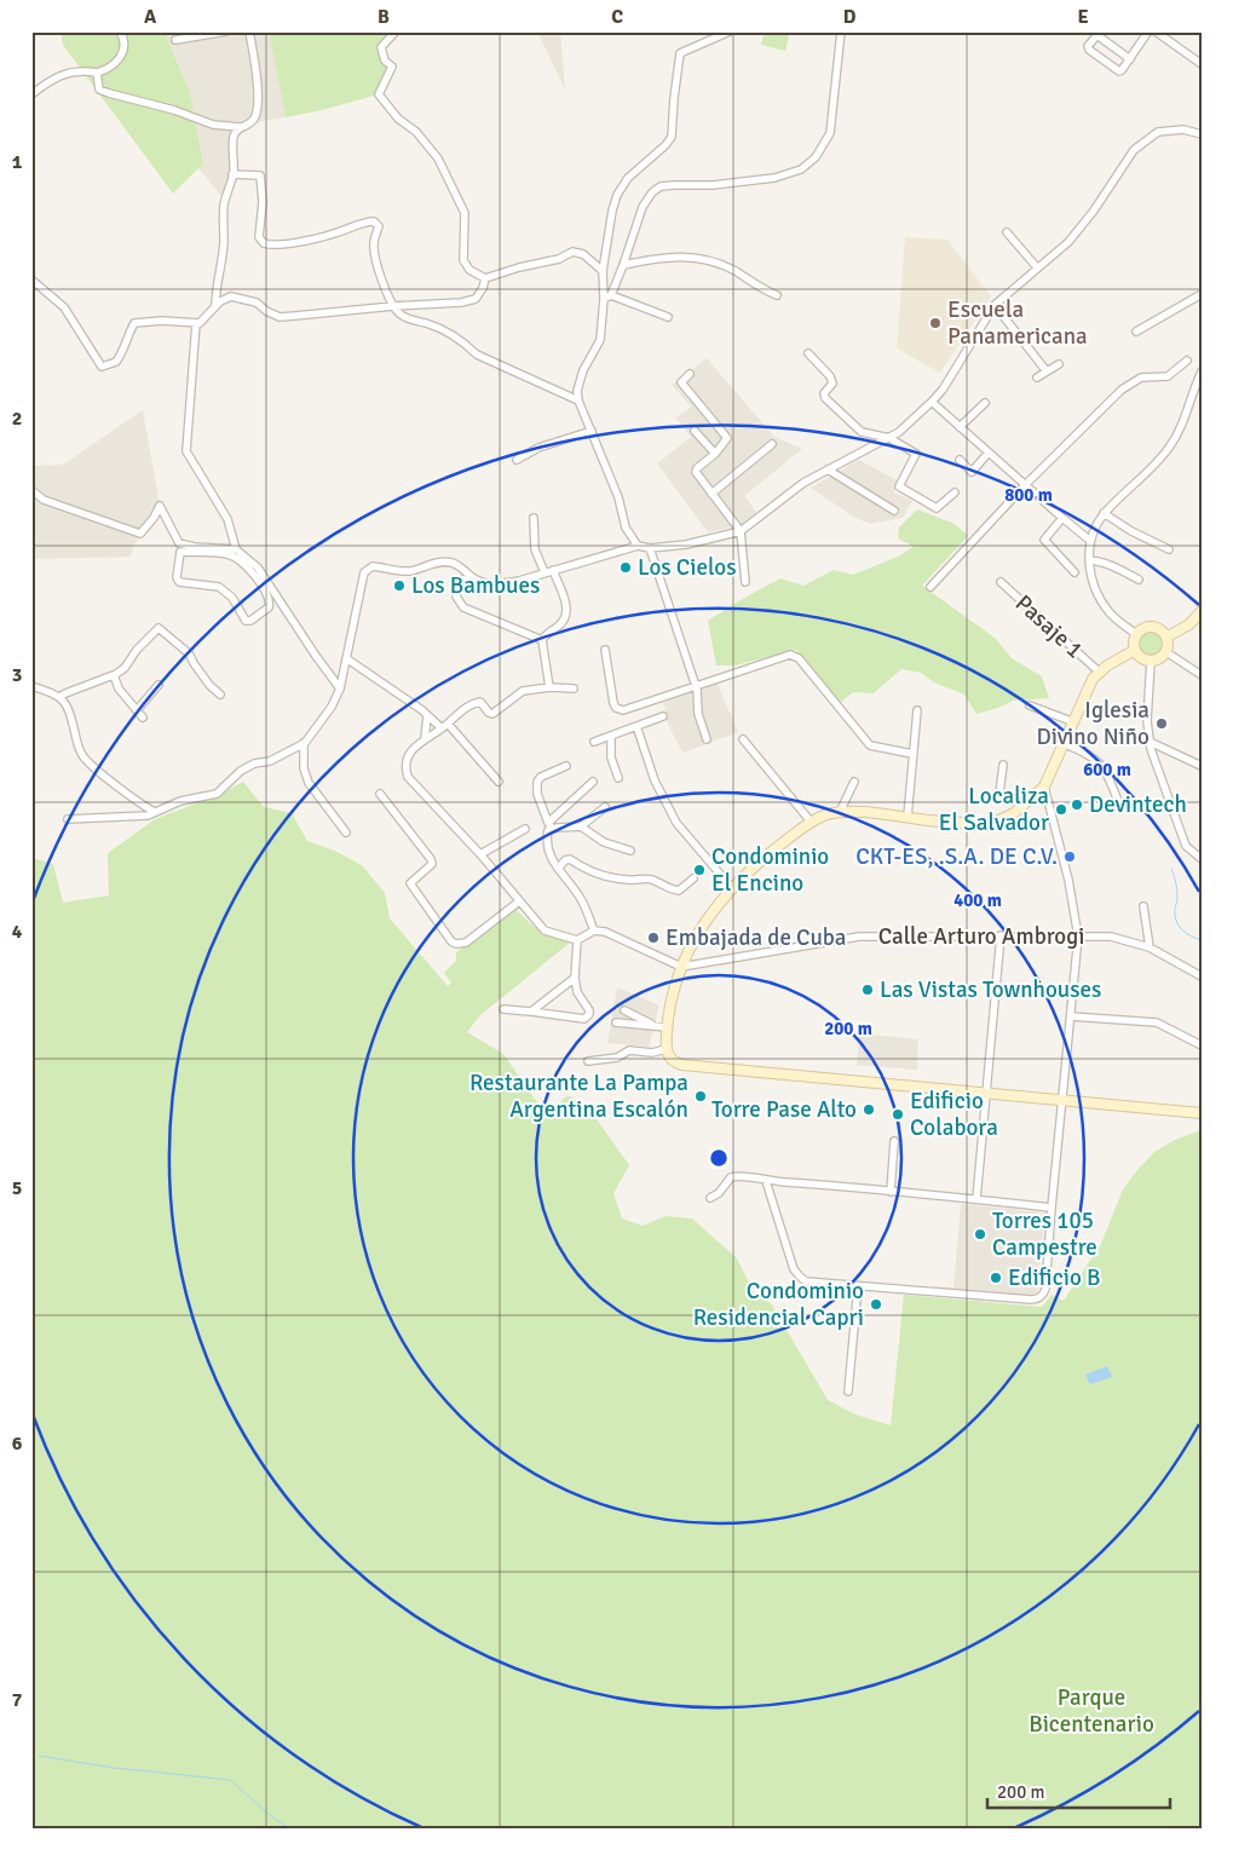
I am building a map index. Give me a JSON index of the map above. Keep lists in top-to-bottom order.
{
  "streets": {
    "street": ["Pasaje 1", "Calle Arturo Ambrogi"]
  },
  "parks": ["Parque Bicentenario"],
  "places": [
    "Escuela Panamericana",
    "Los Cielos",
    "Los Bambues",
    "Iglesia Divino Niño",
    "Devintech",
    "Localiza El Salvador",
    "CKT-ES, .S.A. DE C.V.",
    "Condominio El Encino",
    "Embajada de Cuba",
    "Las Vistas Townhouses",
    "Restaurante La Pampa Argentina Escalón",
    "Torre Pase Alto",
    "Edificio Colabora",
    "Torres 105 Campestre",
    "Edificio B",
    "Condominio Residencial Capri"
  ],
  "scale_bar": "200 m",
  "grid": {
    "columns": [
      "A",
      "B",
      "C",
      "D",
      "E"
    ],
    "rows": [
      "1",
      "2",
      "3",
      "4",
      "5",
      "6",
      "7"
    ]
  },
  "rings": [
    "800 m",
    "600 m",
    "400 m",
    "200 m"
  ]
}
